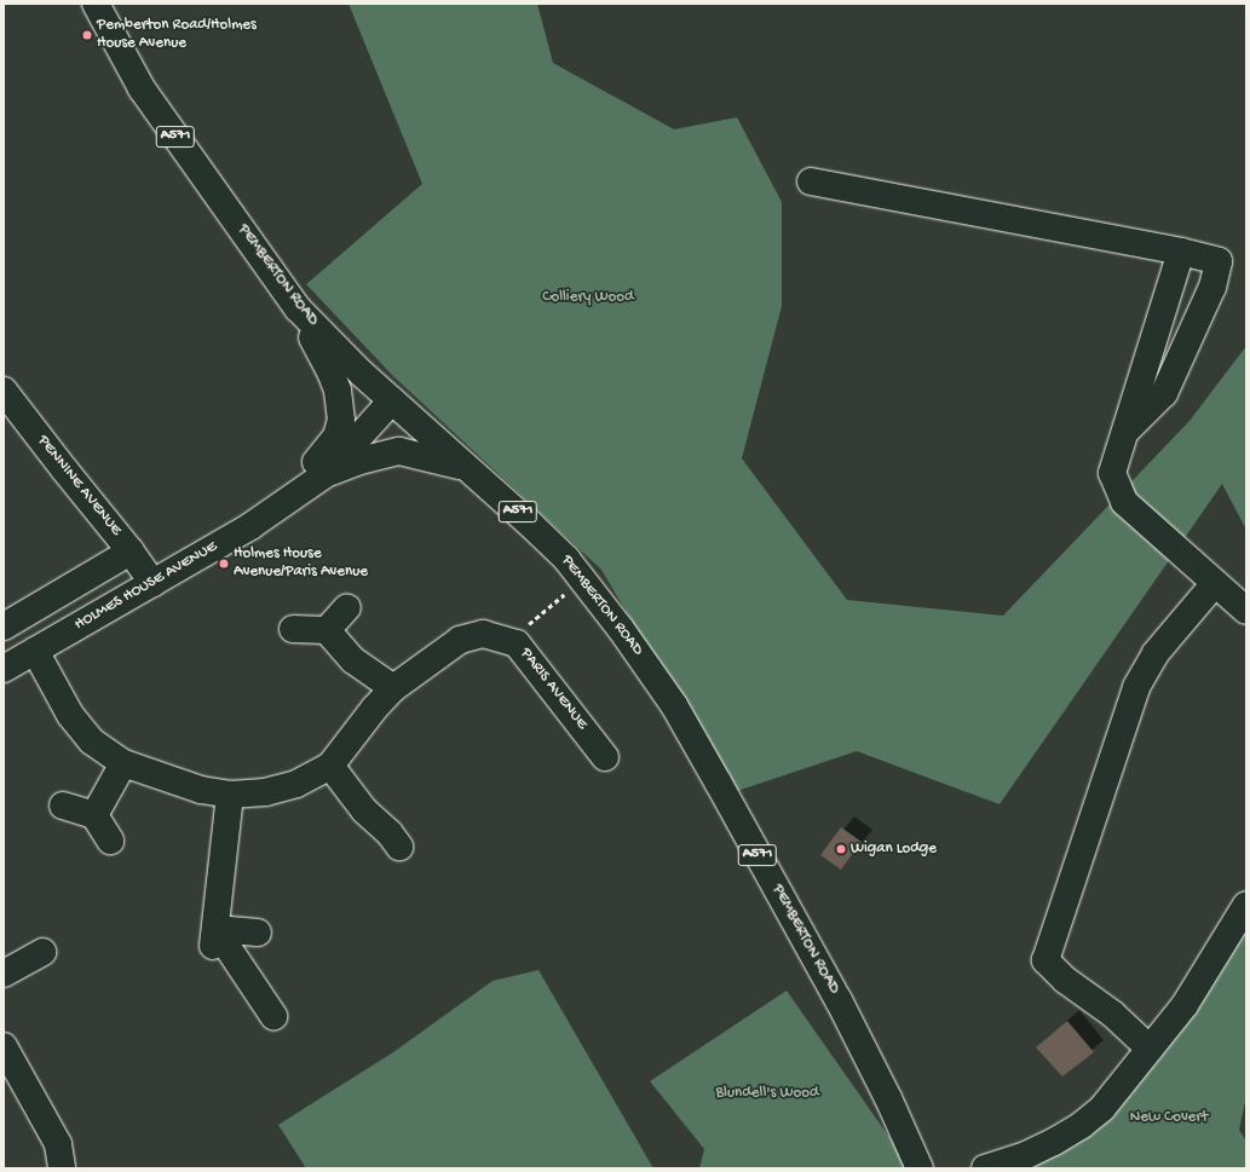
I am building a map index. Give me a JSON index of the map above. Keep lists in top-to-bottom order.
{
  "streets": {
    "main road": [
      "A571",
      "PEMBERTON ROAD",
      "PENNINE AVENUE",
      "HOLMES HOUSE AVENUE",
      "PARIS AVENUE"
    ]
  },
  "crossings": [
    ["PEMBERTON ROAD", "HOLMES HOUSE AVENUE"],
    ["PENNINE AVENUE", "HOLMES HOUSE AVENUE"],
    ["HOLMES HOUSE AVENUE", "PARIS AVENUE"]
  ],
  "parks": ["Colliery Wood", "Blundell's Wood", "New Covert"],
  "places": ["Pemberton Road/Holmes House Avenue", "Holmes House Avenue/Paris Avenue", "Wigan Lodge"]
}
